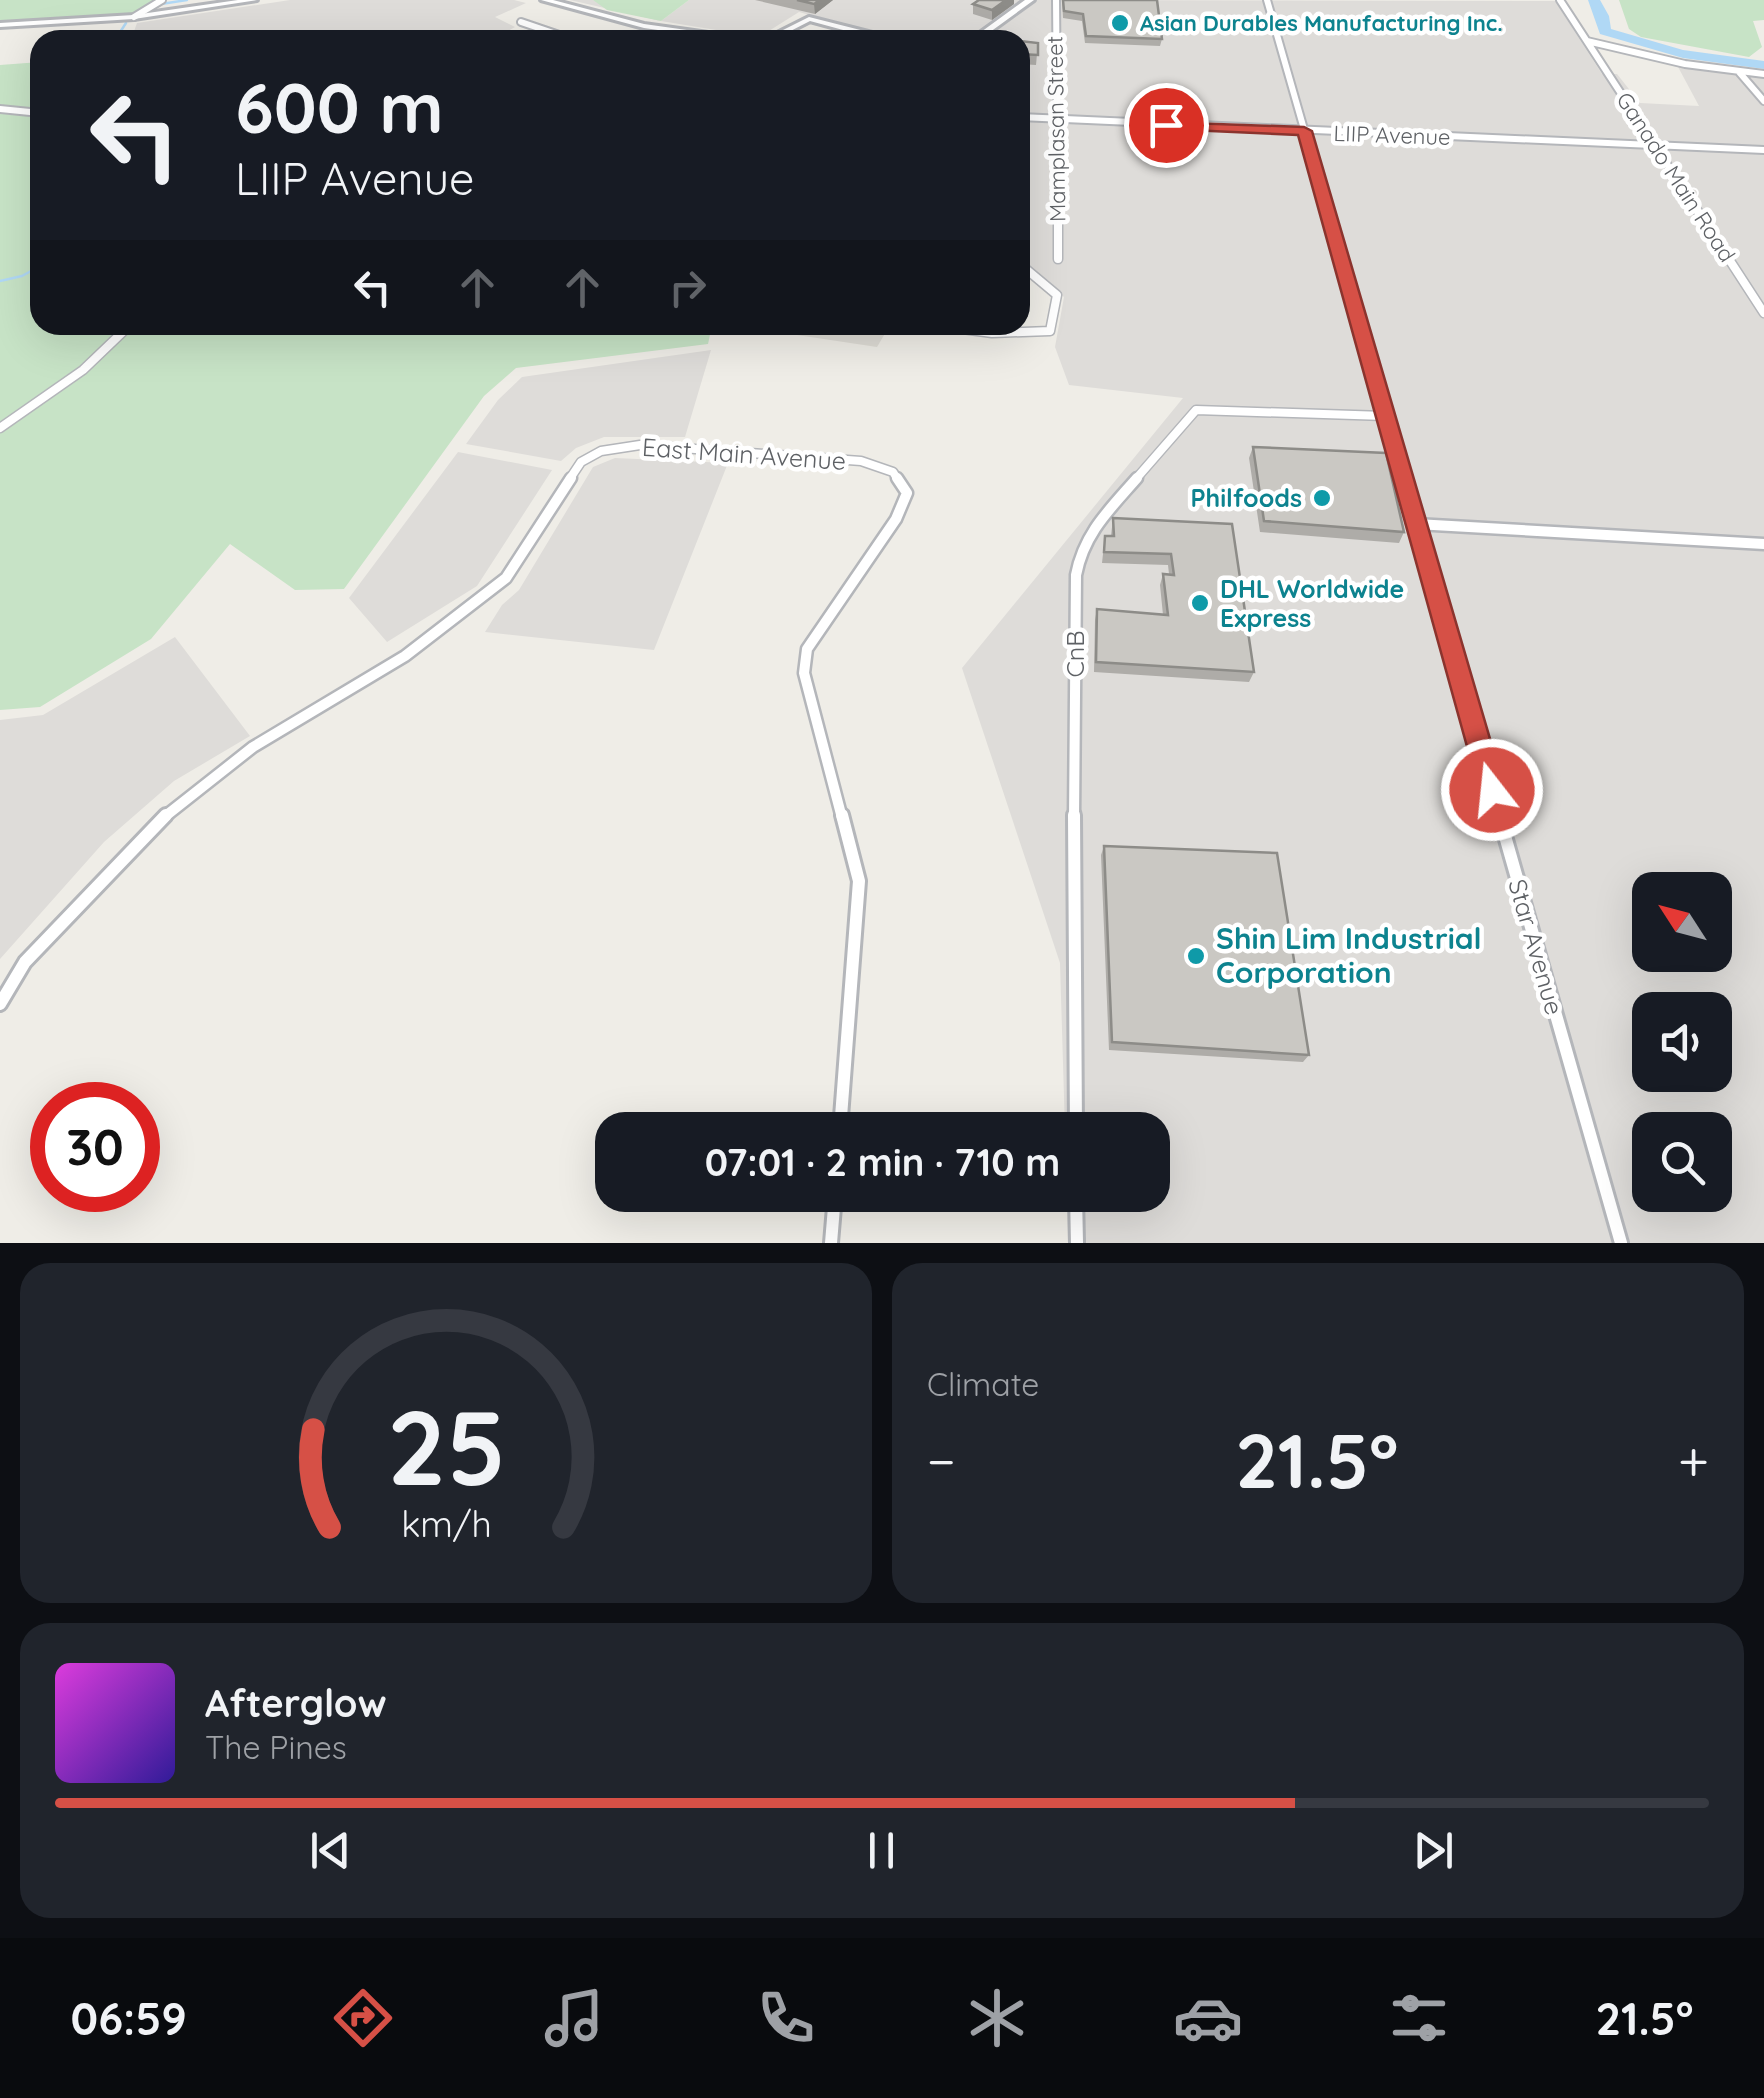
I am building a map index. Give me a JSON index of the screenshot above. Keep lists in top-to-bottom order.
{
  "streets": {
    "street": [
      "Mamplasan Street",
      "LIIP Avenue",
      "Ganado Main Road",
      "East Main Avenue",
      "CnB",
      "Star Avenue"
    ]
  },
  "crossings": [
    ["Mamplasan Street", "LIIP Avenue"],
    ["LIIP Avenue", "Ganado Main Road"],
    ["LIIP Avenue", "Star Avenue"],
    ["CnB", "Star Avenue"]
  ],
  "places": [
    "Asian Durables Manufacturing Inc.",
    "Philfoods",
    "DHL Worldwide Express",
    "Shin Lim Industrial Corporation"
  ],
  "north": "top left",
  "page": {
    "turn": ["600 m", "LIIP Avenue"],
    "limit": "30",
    "trip": "07:01 · 2 min · 710 m",
    "tile": "Climate",
    "heat": ["−", "21.5°", "+"],
    "song": ["Afterglow", "The Pines"],
    "tabs": ["06:59", "21.5°"],
    "gauge": ["25", "km/h"]
  }
}
